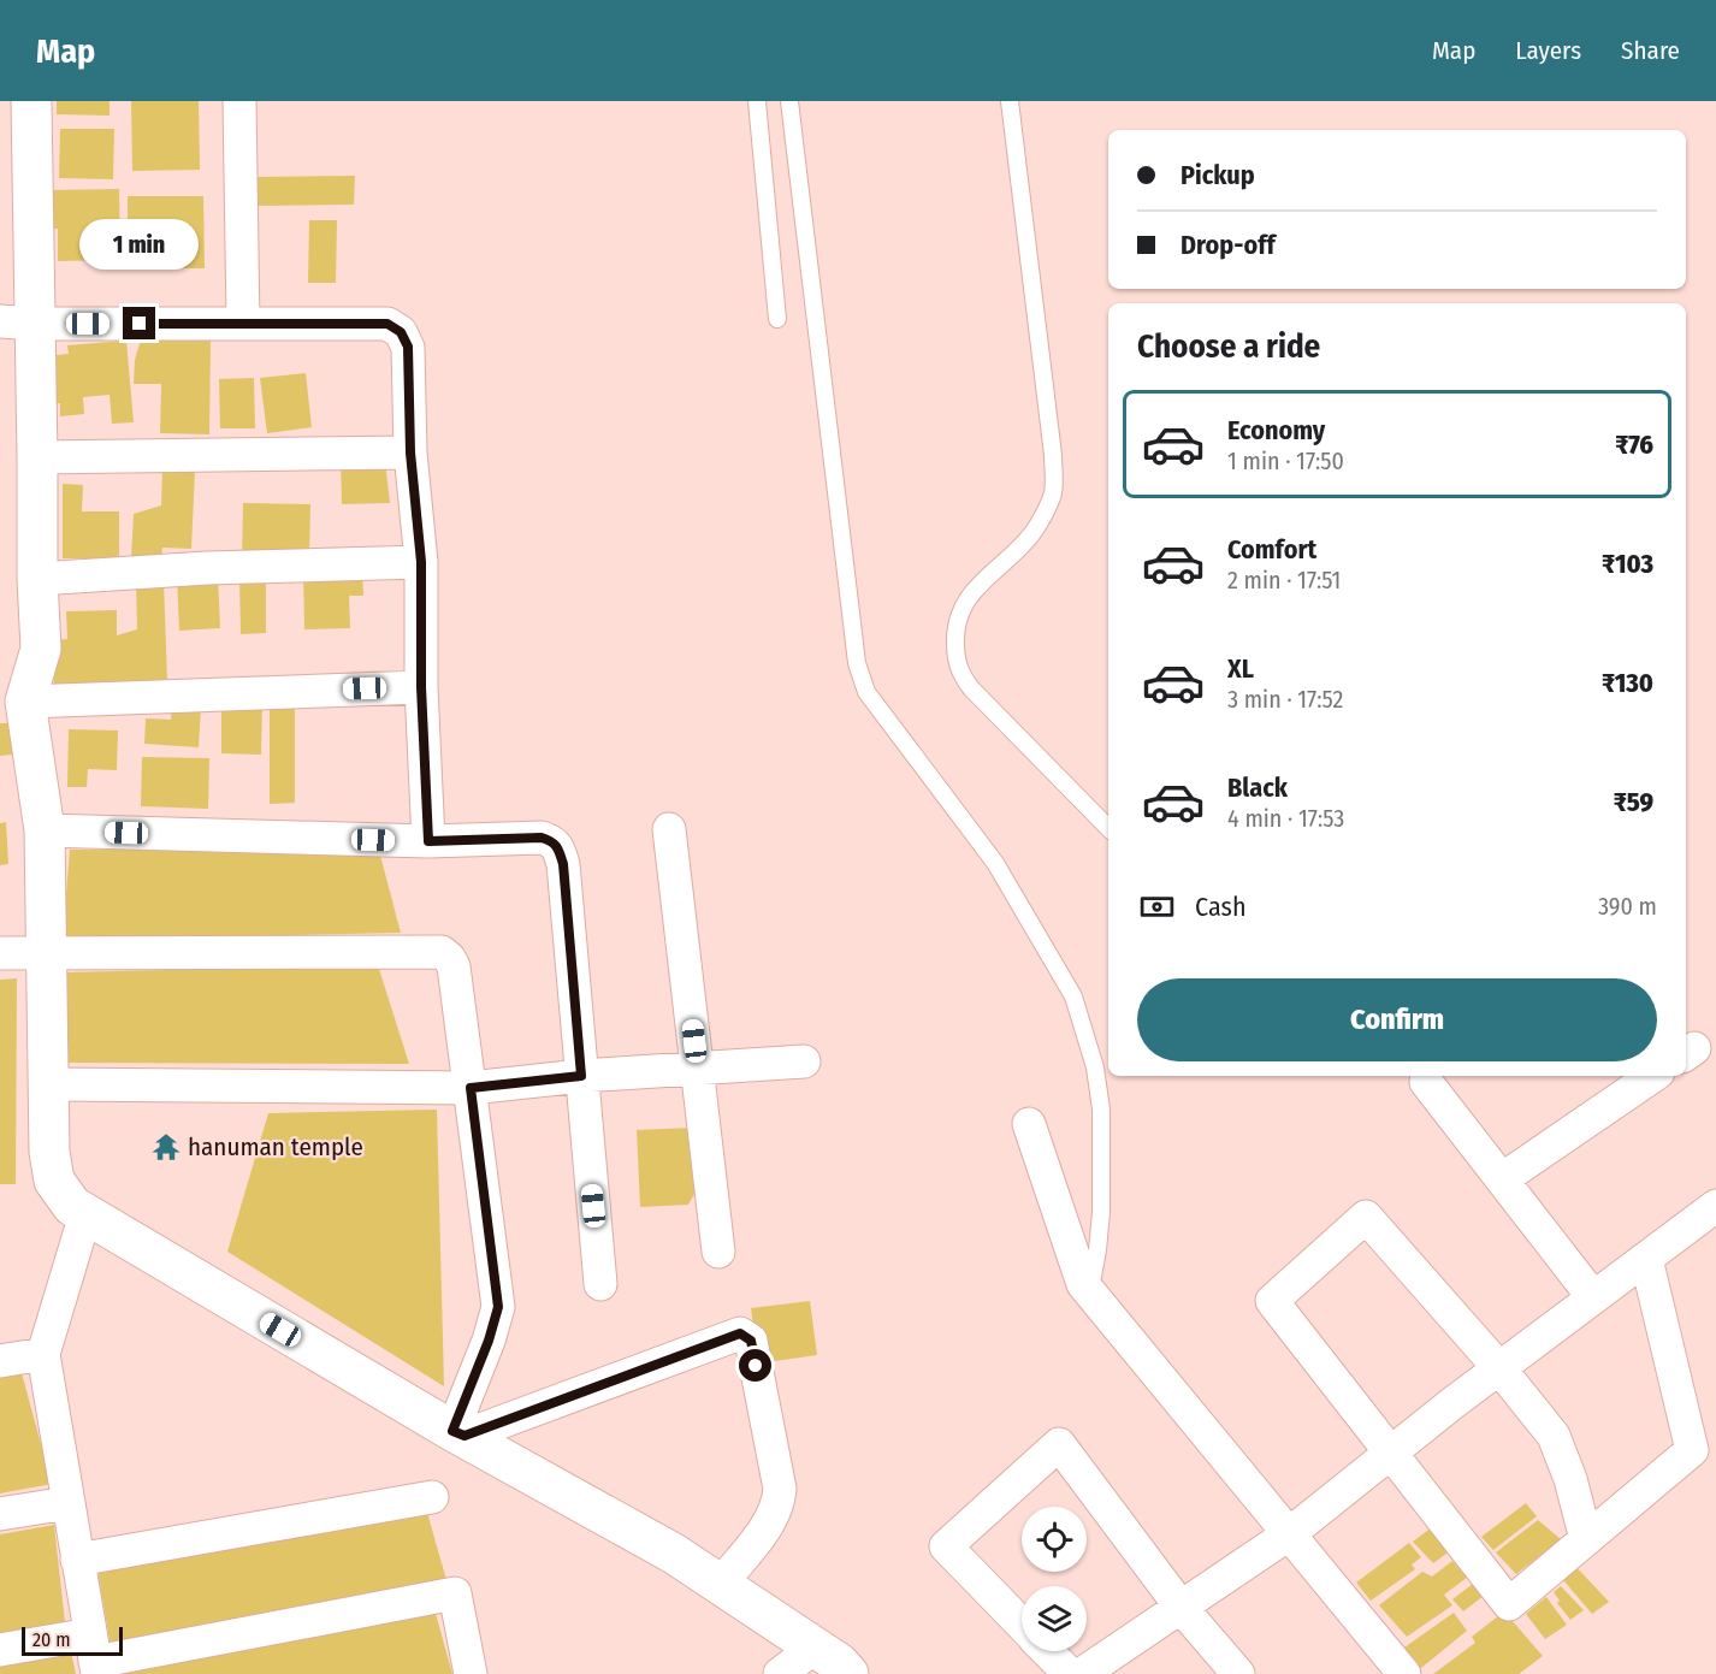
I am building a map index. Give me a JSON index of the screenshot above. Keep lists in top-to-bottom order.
{
  "places": {
    "temple": ["hanuman temple"]
  },
  "scale_bar": "20 m",
  "page": {
    "header": "Map",
    "nav": ["Map", "Layers", "Share"],
    "banner": ["Pickup", "Drop-off"],
    "bubble": "1 min",
    "heading": "Choose a ride",
    "list": [
      {
        "name": "Economy",
        "note": "1 min · 17:50",
        "value": "₹76"
      },
      {
        "name": "Comfort",
        "note": "2 min · 17:51",
        "value": "₹103"
      },
      {
        "name": "XL",
        "note": "3 min · 17:52",
        "value": "₹130"
      },
      {
        "name": "Black",
        "note": "4 min · 17:53",
        "value": "₹59"
      }
    ],
    "pay": ["Cash", "390 m"],
    "buttons": "Confirm",
    "scale": "20 m"
  }
}
